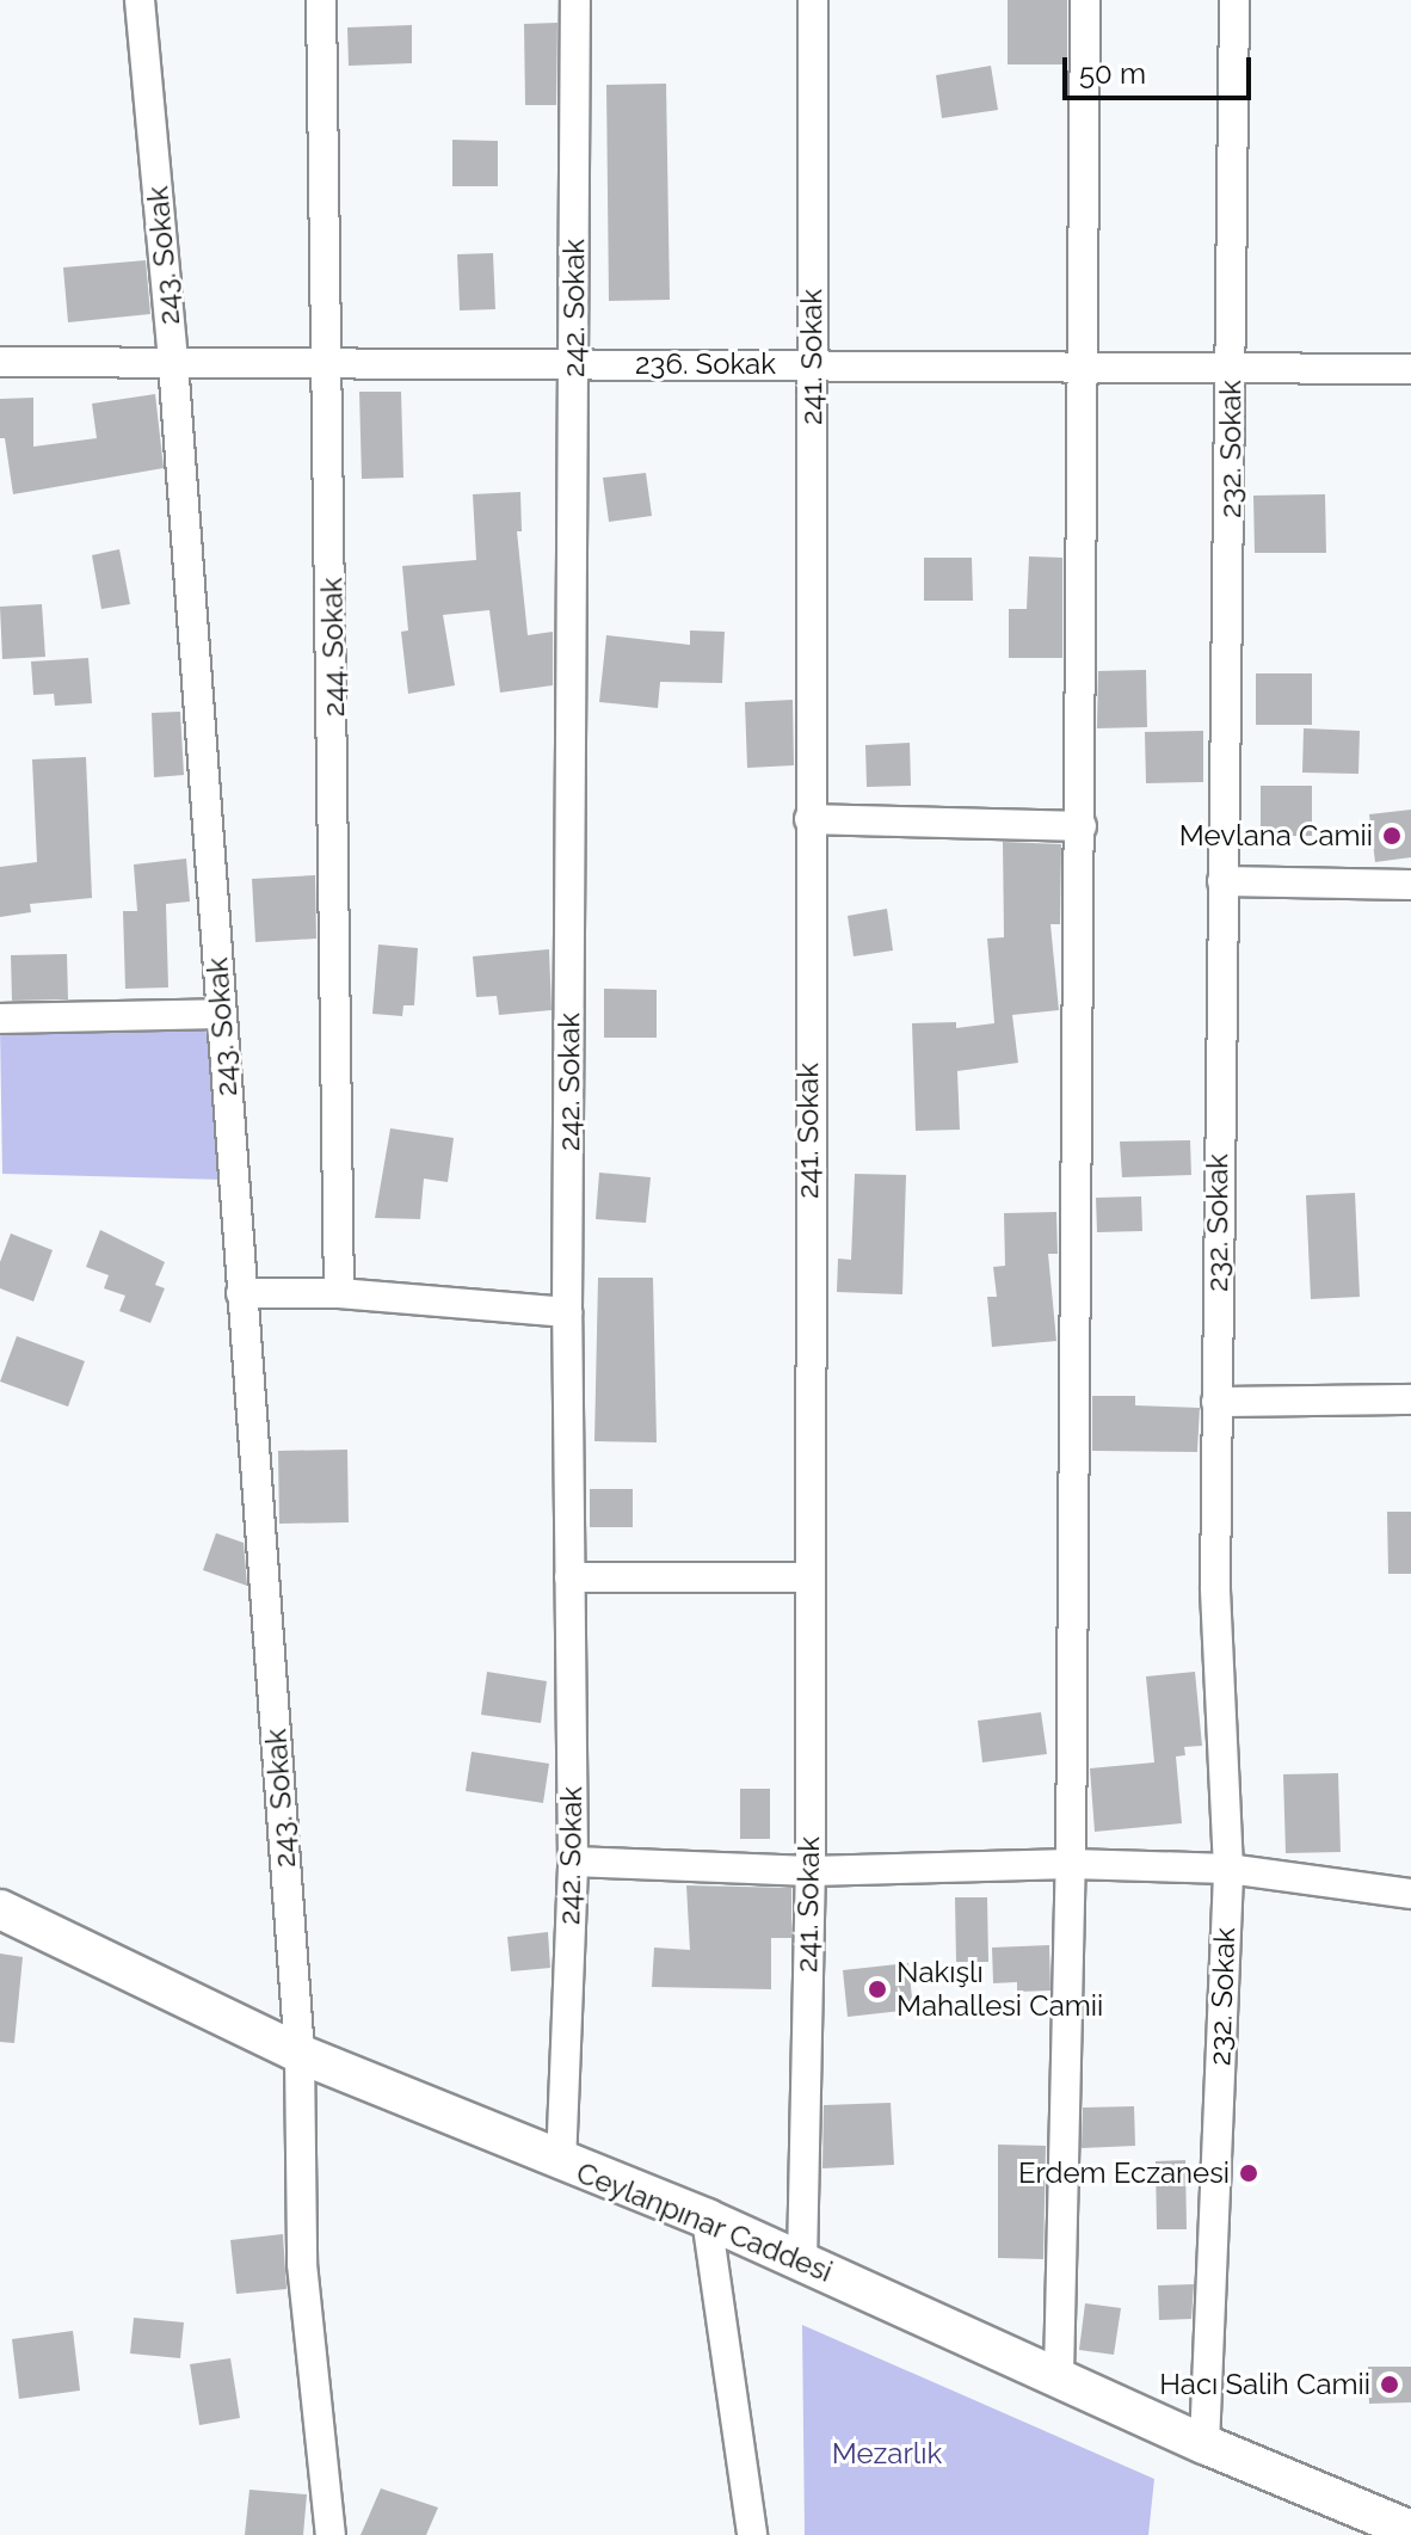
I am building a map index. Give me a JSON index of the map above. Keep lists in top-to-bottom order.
{
  "streets": {
    "main road": ["Ceylanpınar Caddesi"],
    "street": [
      "243. Sokak",
      "242. Sokak",
      "241. Sokak",
      "236. Sokak",
      "232. Sokak",
      "244. Sokak"
    ]
  },
  "crossings": [
    ["243. Sokak", "236. Sokak"],
    ["243. Sokak", "Ceylanpınar Caddesi"],
    ["242. Sokak", "236. Sokak"],
    ["242. Sokak", "Ceylanpınar Caddesi"],
    ["241. Sokak", "236. Sokak"],
    ["241. Sokak", "Ceylanpınar Caddesi"],
    ["236. Sokak", "232. Sokak"],
    ["236. Sokak", "244. Sokak"],
    ["232. Sokak", "Ceylanpınar Caddesi"]
  ],
  "parks": ["Mezarlık"],
  "places": [
    "Mevlana Camii",
    "Nakışlı Mahallesi Camii",
    "Erdem Eczanesi",
    "Hacı Salih Camii"
  ],
  "scale_bar": "50 m"
}
